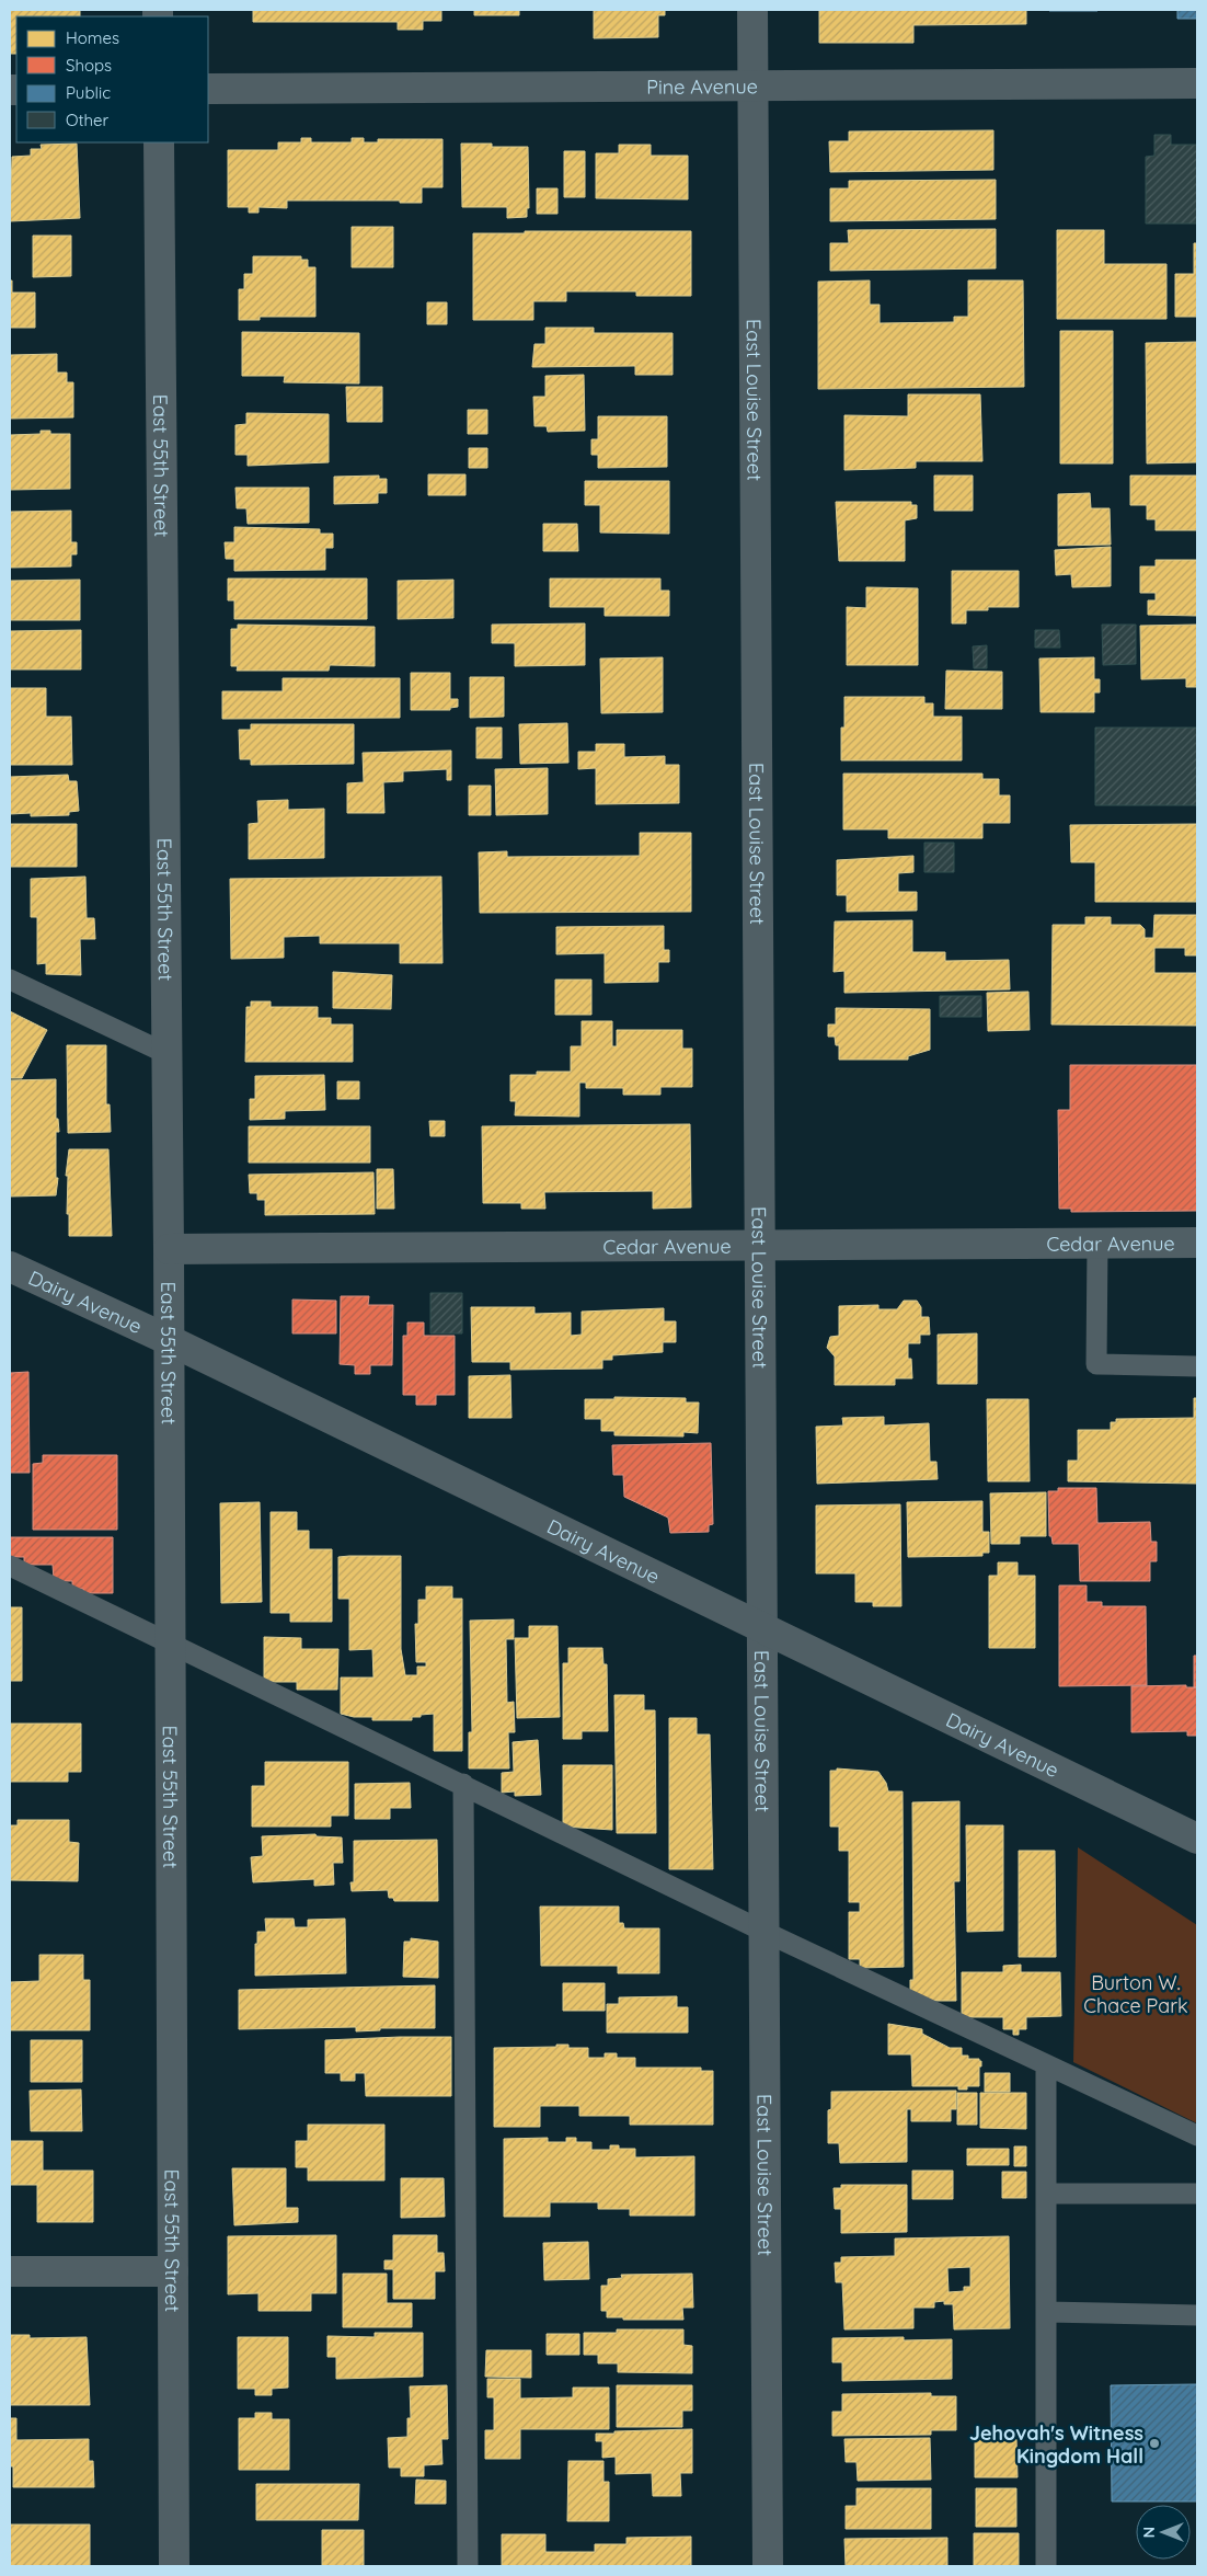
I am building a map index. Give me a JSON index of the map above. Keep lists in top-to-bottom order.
{
  "streets": {
    "street": [
      "Pine Avenue",
      "East Louise Street",
      "East 55th Street",
      "Cedar Avenue",
      "Dairy Avenue"
    ]
  },
  "crossings": [
    ["Pine Avenue", "East Louise Street"],
    ["East Louise Street", "Cedar Avenue"],
    ["East Louise Street", "Dairy Avenue"],
    ["East 55th Street", "Cedar Avenue"],
    ["East 55th Street", "Dairy Avenue"]
  ],
  "parks": ["Burton W. Chace Park"],
  "places": ["Jehovah's Witness Kingdom Hall"],
  "legend": [
    "Homes",
    "Shops",
    "Public",
    "Other"
  ],
  "north": "left"
}
